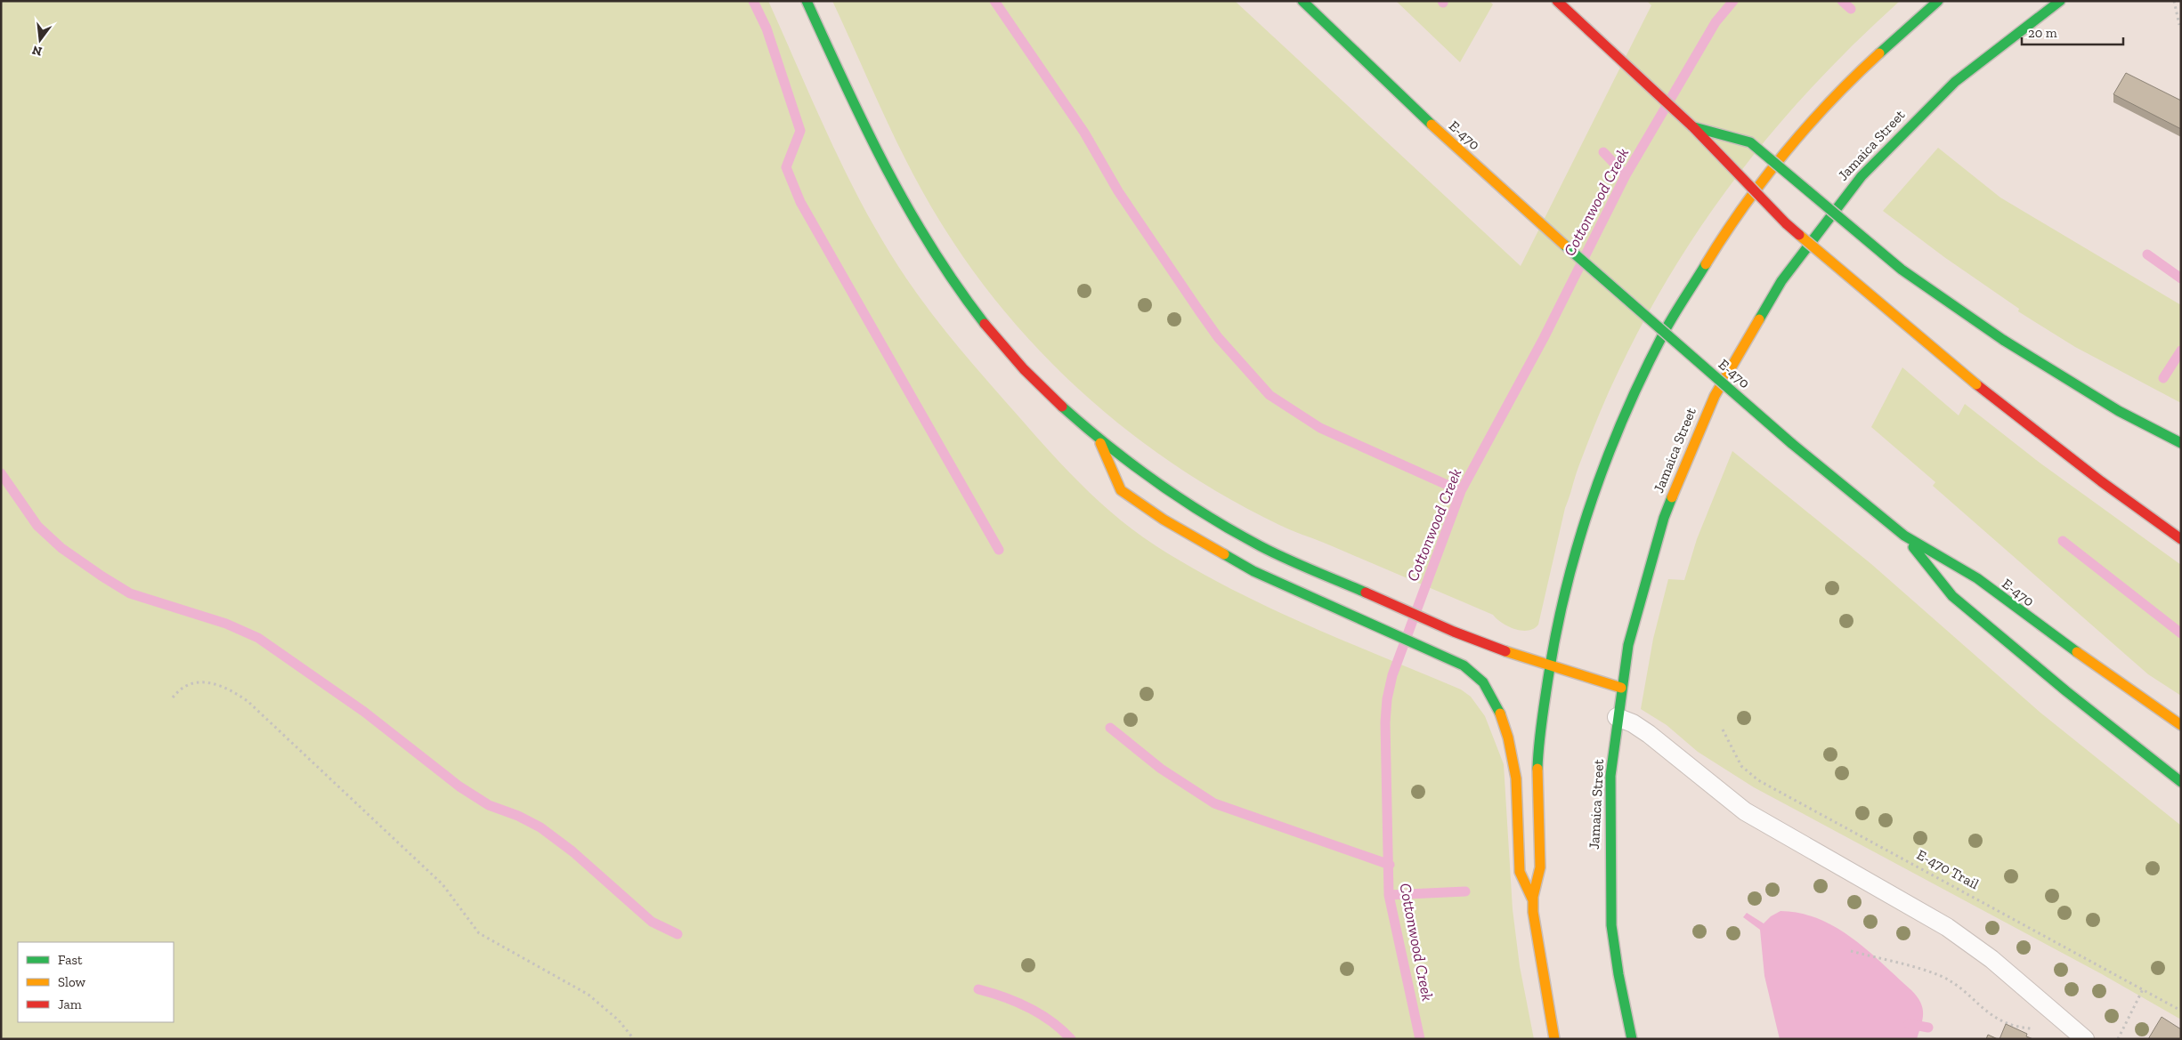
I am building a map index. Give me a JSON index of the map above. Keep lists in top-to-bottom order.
{
  "streets": {
    "main road": ["E-470", "Jamaica Street"],
    "path": ["E-470 Trail"]
  },
  "water": ["Cottonwood Creek"],
  "legend": ["Fast", "Slow", "Jam"],
  "scale_bar": "20 m",
  "north": "bottom"
}
